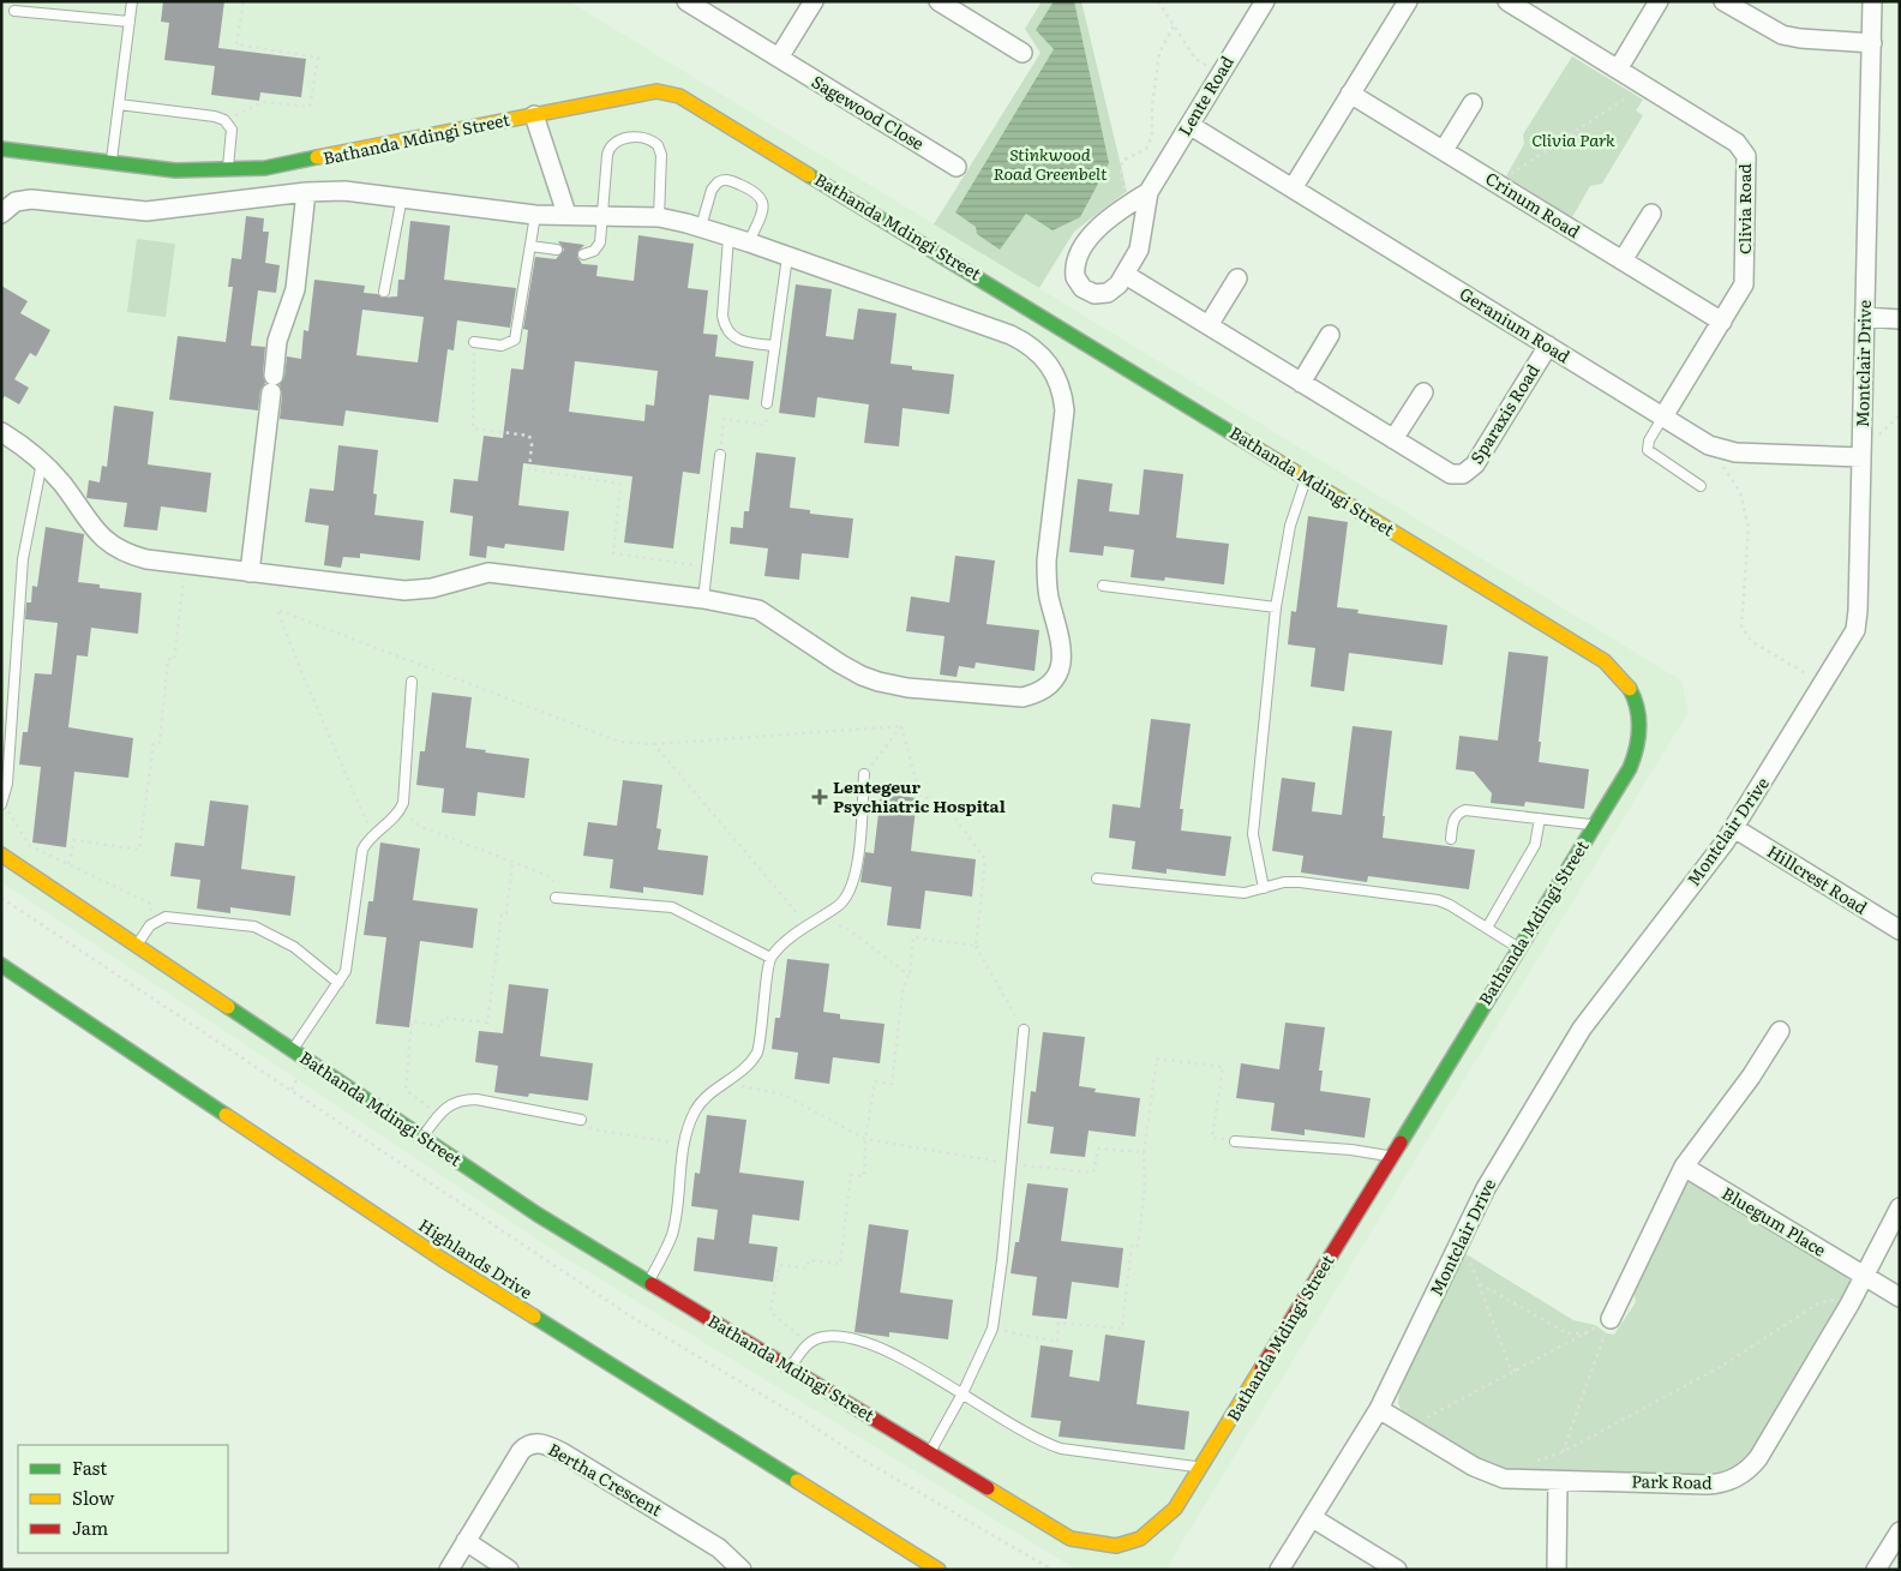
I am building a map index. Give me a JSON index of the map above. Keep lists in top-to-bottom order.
{
  "streets": {
    "street": [
      "Lente Road",
      "Sagewood Close",
      "Bathanda Mdingi Street",
      "Crinum Road",
      "Clivia Road",
      "Geranium Road",
      "Montclair Drive",
      "Sparaxis Road",
      "Hillcrest Road",
      "Bluegum Place",
      "Highlands Drive",
      "Bertha Crescent",
      "Park Road"
    ]
  },
  "crossings": [
    ["Lente Road", "Geranium Road"],
    ["Lente Road", "Sparaxis Road"],
    ["Crinum Road", "Clivia Road"],
    ["Clivia Road", "Geranium Road"],
    ["Geranium Road", "Montclair Drive"],
    ["Geranium Road", "Sparaxis Road"],
    ["Montclair Drive", "Hillcrest Road"],
    ["Montclair Drive", "Park Road"],
    ["Bluegum Place", "Park Road"]
  ],
  "parks": ["Clivia Park", "Stinkwood Road Greenbelt"],
  "places": {
    "health": ["Lentegeur Psychiatric Hospital"]
  },
  "legend": ["Fast", "Slow", "Jam"]
}
